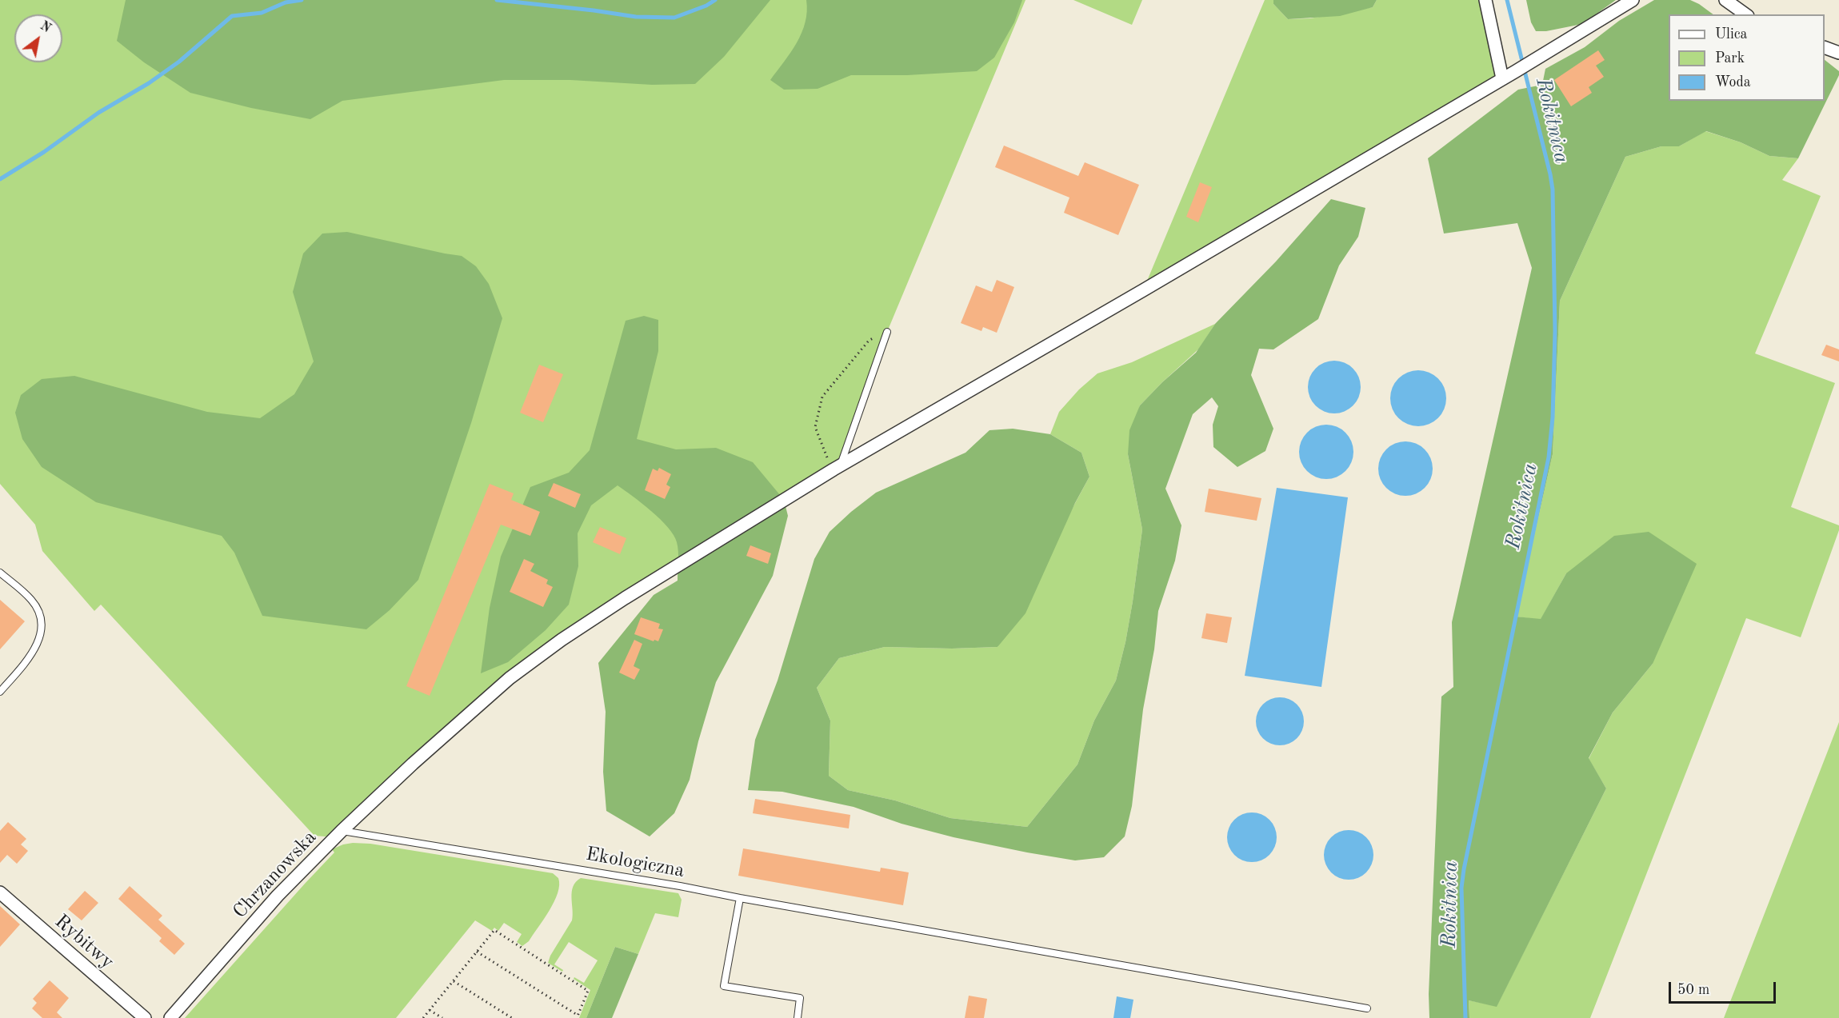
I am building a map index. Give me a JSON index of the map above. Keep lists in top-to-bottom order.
{
  "streets": {
    "street": ["Chrzanowska", "Rybitwy"],
    "lane": ["Ekologiczna"]
  },
  "crossings": [
    ["Ekologiczna", "Chrzanowska"]
  ],
  "water": ["Rokitnica"],
  "legend": ["Ulica", "Park", "Woda"],
  "scale_bar": "50 m",
  "north": "top right"
}
